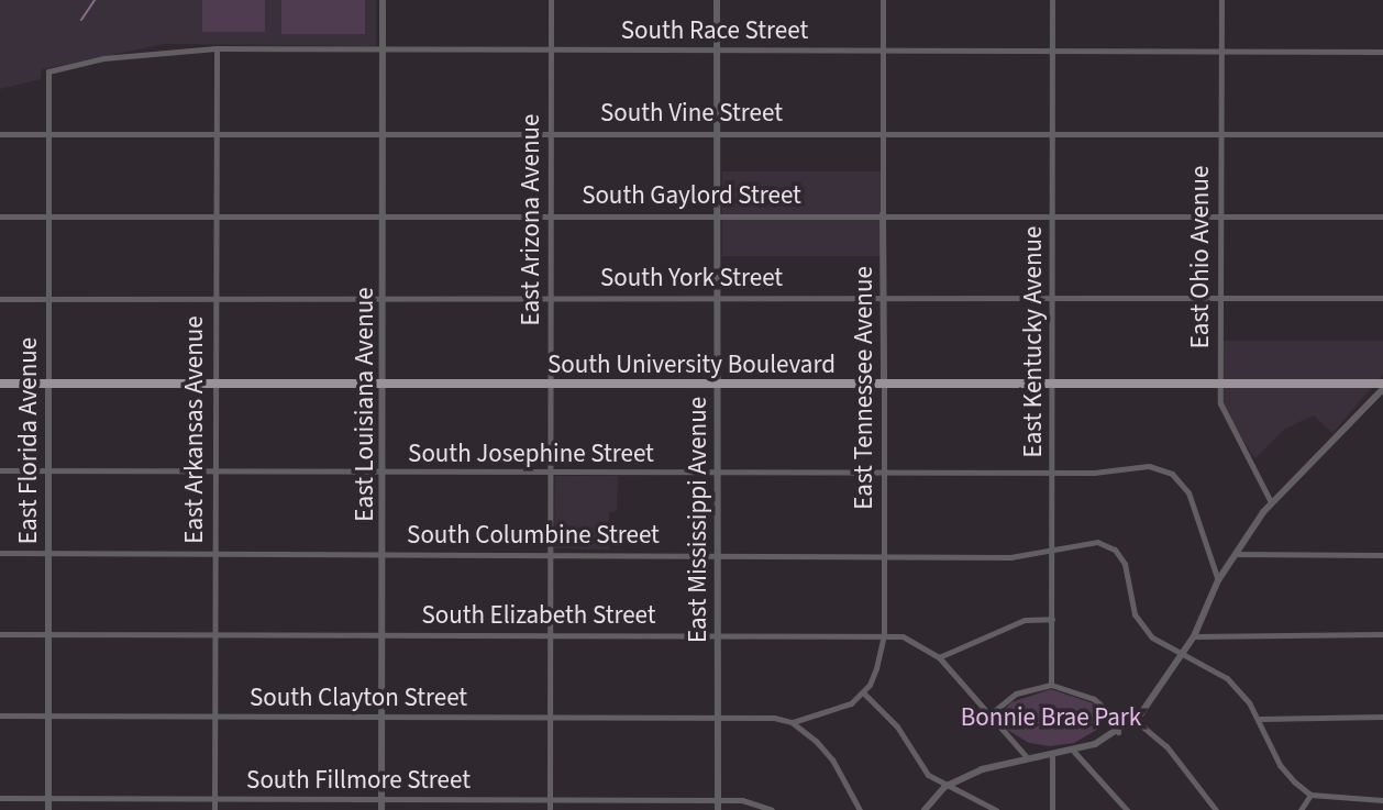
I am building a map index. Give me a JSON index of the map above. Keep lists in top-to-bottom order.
{
  "streets": {
    "main road": ["South University Boulevard"],
    "street": [
      "South Race Street",
      "South Vine Street",
      "South Gaylord Street",
      "East Arizona Avenue",
      "East Ohio Avenue",
      "South York Street",
      "East Kentucky Avenue",
      "East Tennessee Avenue",
      "East Louisiana Avenue",
      "East Arkansas Avenue",
      "East Florida Avenue",
      "South Josephine Street",
      "East Mississippi Avenue",
      "South Columbine Street",
      "South Elizabeth Street",
      "South Clayton Street",
      "South Fillmore Street"
    ]
  },
  "crossings": [
    ["South Race Street", "East Arizona Avenue"],
    ["South Race Street", "East Ohio Avenue"],
    ["South Race Street", "East Kentucky Avenue"],
    ["South Race Street", "East Tennessee Avenue"],
    ["South Race Street", "East Louisiana Avenue"],
    ["South Race Street", "East Arkansas Avenue"],
    ["South Race Street", "East Florida Avenue"],
    ["South Race Street", "East Mississippi Avenue"],
    ["South Vine Street", "East Arizona Avenue"],
    ["South Vine Street", "East Ohio Avenue"],
    ["South Vine Street", "East Kentucky Avenue"],
    ["South Vine Street", "East Tennessee Avenue"],
    ["South Vine Street", "East Louisiana Avenue"],
    ["South Vine Street", "East Arkansas Avenue"],
    ["South Vine Street", "East Florida Avenue"],
    ["South Vine Street", "East Mississippi Avenue"],
    ["South Gaylord Street", "East Arizona Avenue"],
    ["South Gaylord Street", "East Ohio Avenue"],
    ["South Gaylord Street", "East Kentucky Avenue"],
    ["South Gaylord Street", "East Tennessee Avenue"],
    ["South Gaylord Street", "East Louisiana Avenue"],
    ["South Gaylord Street", "East Arkansas Avenue"],
    ["South Gaylord Street", "East Florida Avenue"],
    ["South Gaylord Street", "East Mississippi Avenue"],
    ["East Arizona Avenue", "South York Street"],
    ["East Arizona Avenue", "South University Boulevard"],
    ["East Arizona Avenue", "South Josephine Street"],
    ["East Arizona Avenue", "South Columbine Street"],
    ["East Arizona Avenue", "South Elizabeth Street"],
    ["East Arizona Avenue", "South Clayton Street"],
    ["East Arizona Avenue", "South Fillmore Street"],
    ["East Ohio Avenue", "South York Street"],
    ["East Ohio Avenue", "South University Boulevard"],
    ["South York Street", "East Kentucky Avenue"],
    ["South York Street", "East Tennessee Avenue"],
    ["South York Street", "East Louisiana Avenue"],
    ["South York Street", "East Arkansas Avenue"],
    ["South York Street", "East Florida Avenue"],
    ["South York Street", "East Mississippi Avenue"],
    ["East Kentucky Avenue", "South University Boulevard"],
    ["East Kentucky Avenue", "South Josephine Street"],
    ["East Kentucky Avenue", "South Columbine Street"],
    ["South University Boulevard", "East Tennessee Avenue"],
    ["South University Boulevard", "East Louisiana Avenue"],
    ["South University Boulevard", "East Arkansas Avenue"],
    ["South University Boulevard", "East Florida Avenue"],
    ["South University Boulevard", "East Mississippi Avenue"],
    ["East Tennessee Avenue", "South Josephine Street"],
    ["East Tennessee Avenue", "South Columbine Street"],
    ["East Tennessee Avenue", "South Elizabeth Street"],
    ["East Louisiana Avenue", "South Josephine Street"],
    ["East Louisiana Avenue", "South Columbine Street"],
    ["East Louisiana Avenue", "South Elizabeth Street"],
    ["East Louisiana Avenue", "South Clayton Street"],
    ["East Louisiana Avenue", "South Fillmore Street"],
    ["East Arkansas Avenue", "South Josephine Street"],
    ["East Arkansas Avenue", "South Columbine Street"],
    ["East Arkansas Avenue", "South Elizabeth Street"],
    ["East Arkansas Avenue", "South Clayton Street"],
    ["East Arkansas Avenue", "South Fillmore Street"],
    ["East Florida Avenue", "South Josephine Street"],
    ["East Florida Avenue", "South Columbine Street"],
    ["East Florida Avenue", "South Elizabeth Street"],
    ["East Florida Avenue", "South Clayton Street"],
    ["East Florida Avenue", "South Fillmore Street"],
    ["South Josephine Street", "East Mississippi Avenue"],
    ["East Mississippi Avenue", "South Columbine Street"],
    ["East Mississippi Avenue", "South Elizabeth Street"],
    ["East Mississippi Avenue", "South Clayton Street"],
    ["East Mississippi Avenue", "South Fillmore Street"]
  ],
  "parks": ["Bonnie Brae Park"]
}
